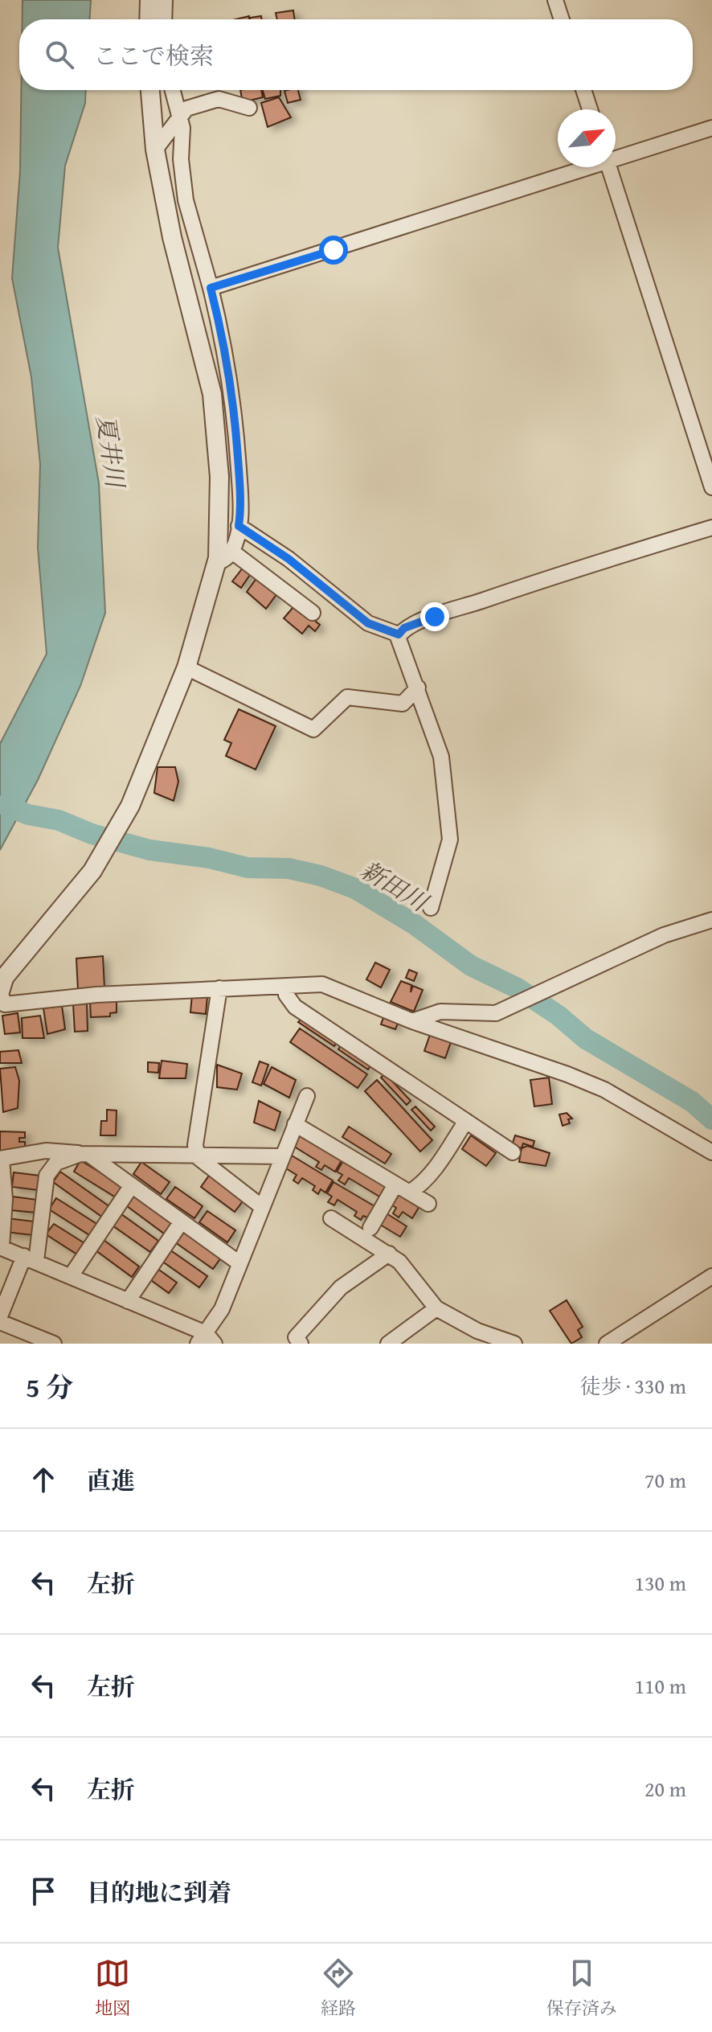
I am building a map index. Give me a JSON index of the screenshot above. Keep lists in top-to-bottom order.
{
  "water": ["夏井川", "新田川"],
  "north": "top right",
  "page": {
    "search": "ここで検索",
    "heading": ["5 分", "徒歩 · 330 m"],
    "list": [
      ["直進", "70 m"],
      ["左折", "130 m"],
      ["左折", "110 m"],
      ["左折", "20 m"],
      "目的地に到着"
    ],
    "nav": ["地図", "経路", "保存済み"]
  }
}
